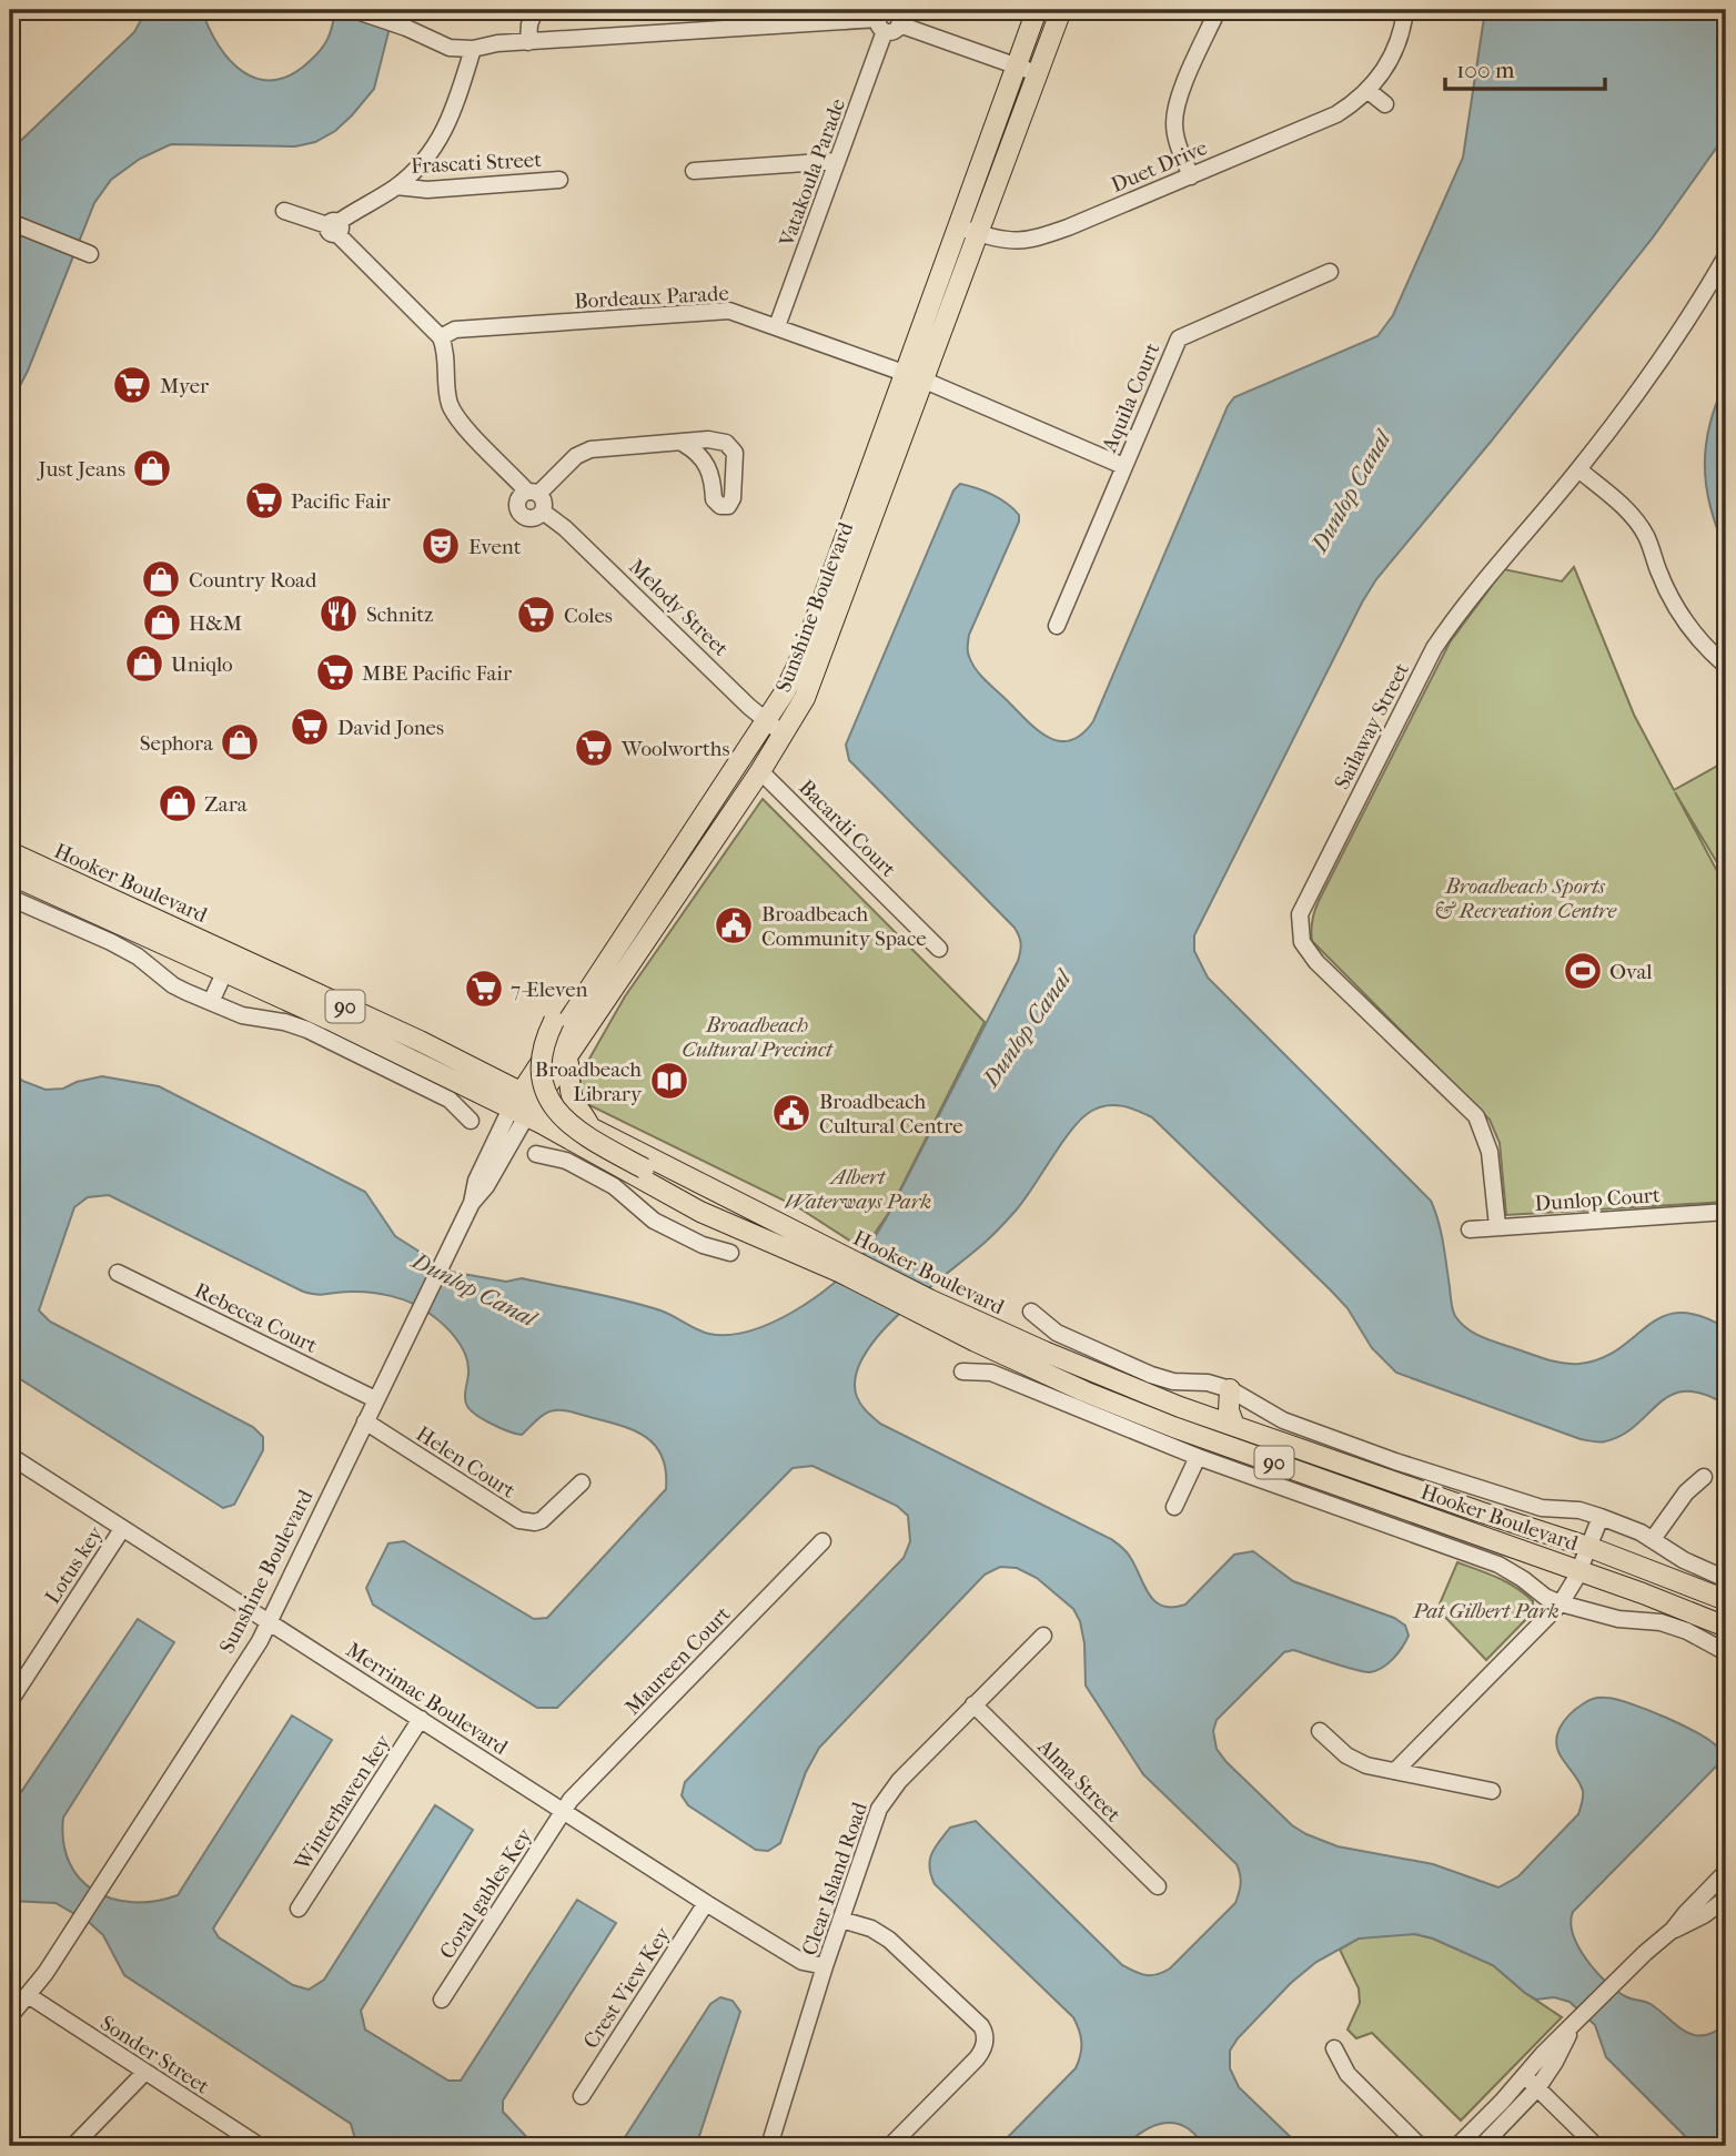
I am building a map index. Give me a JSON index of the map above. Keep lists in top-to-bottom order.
{
  "streets": {
    "main road": ["Sunshine Boulevard", "Hooker Boulevard", "90"],
    "street": [
      "Frascati Street",
      "Duet Drive",
      "Vatakoula Parade",
      "Bordeaux Parade",
      "Aquila Court",
      "Melody Street",
      "Sailaway Street",
      "Bacardi Court",
      "Dunlop Court",
      "Rebecca Court",
      "Helen Court",
      "Lotus key",
      "Maureen Court",
      "Merrimac Boulevard",
      "Alma Street",
      "Winterhaven key",
      "Clear Island Road",
      "Coral gables Key",
      "Crest View Key",
      "Sonder Street"
    ]
  },
  "crossings": [
    ["Duet Drive", "Sunshine Boulevard"],
    ["Vatakoula Parade", "Bordeaux Parade"],
    ["Bordeaux Parade", "Aquila Court"],
    ["Bordeaux Parade", "Sunshine Boulevard"],
    ["Melody Street", "Sunshine Boulevard"],
    ["Sunshine Boulevard", "Bacardi Court"],
    ["Sunshine Boulevard", "Hooker Boulevard"],
    ["Sunshine Boulevard", "Rebecca Court"],
    ["Sunshine Boulevard", "Helen Court"],
    ["Sunshine Boulevard", "Merrimac Boulevard"],
    ["Sunshine Boulevard", "Sonder Street"],
    ["Sailaway Street", "Dunlop Court"],
    ["Lotus key", "Merrimac Boulevard"],
    ["Maureen Court", "Merrimac Boulevard"],
    ["Maureen Court", "Coral gables Key"],
    ["Merrimac Boulevard", "Winterhaven key"],
    ["Merrimac Boulevard", "Clear Island Road"],
    ["Merrimac Boulevard", "Coral gables Key"],
    ["Merrimac Boulevard", "Crest View Key"],
    ["Alma Street", "Clear Island Road"]
  ],
  "water": ["Dunlop Canal"],
  "parks": [
    "Broadbeach Sports & Recreation Centre",
    "Broadbeach Cultural Precinct",
    "Albert Waterways Park",
    "Pat Gilbert Park"
  ],
  "places": {
    "supermarket": [
      "Myer",
      "Pacific Fair",
      "Coles",
      "MBE Pacific Fair",
      "David Jones",
      "Woolworths",
      "7-Eleven"
    ],
    "shop": [
      "Just Jeans",
      "Country Road",
      "H&M",
      "Uniqlo",
      "Sephora",
      "Zara"
    ],
    "theatre": ["Event"],
    "restaurant": ["Schnitz"],
    "public building": ["Broadbeach Community Space", "Broadbeach Cultural Centre"],
    "sports": ["Oval"],
    "library": ["Broadbeach Library"]
  },
  "scale_bar": "100 m"
}
